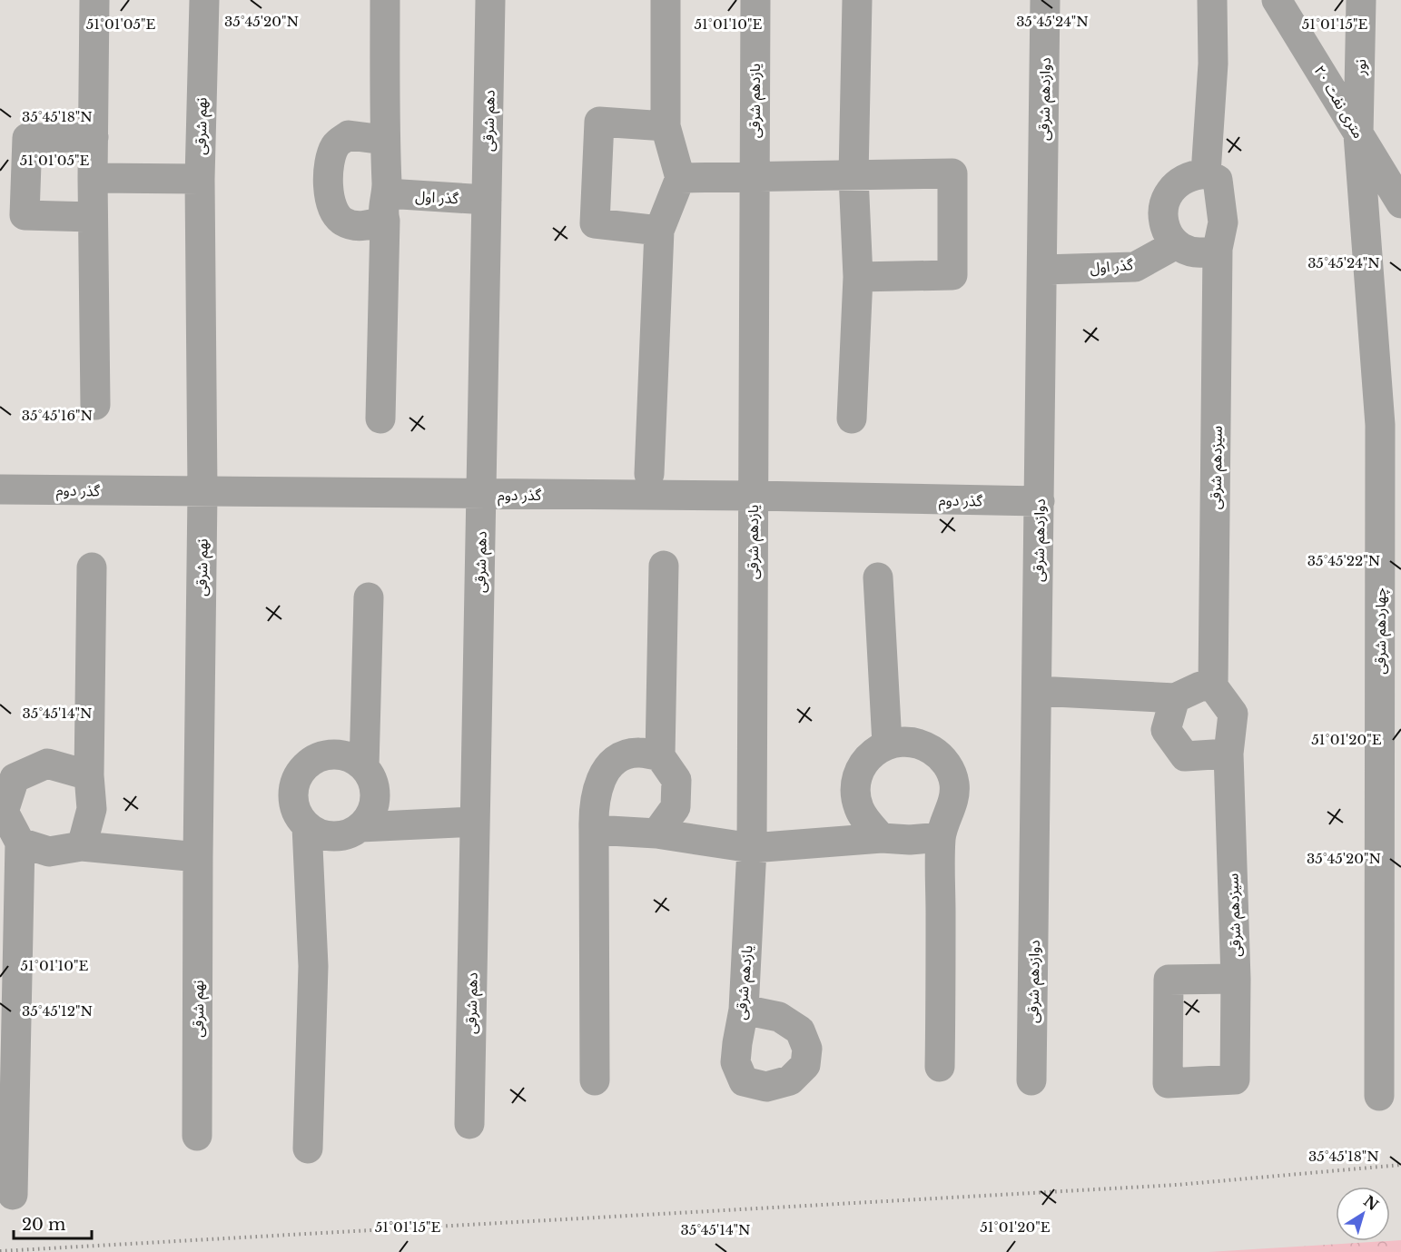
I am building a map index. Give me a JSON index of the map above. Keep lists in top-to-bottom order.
{
  "streets": {
    "street": [
      "نور",
      "دوازدهم شرقی",
      "یازدهم شرقی",
      "۲۰ متری نفت",
      "دهم شرقی",
      "نهم شرقی",
      "گذر اول",
      "سیزدهم شرقی",
      "گذر دوم",
      "چهاردهم شرقی"
    ]
  },
  "crossings": [
    ["نور", "۲۰ متری نفت"],
    ["نور", "چهاردهم شرقی"],
    ["دوازدهم شرقی", "گذر اول"],
    ["دوازدهم شرقی", "گذر دوم"],
    ["یازدهم شرقی", "گذر دوم"],
    ["۲۰ متری نفت", "چهاردهم شرقی"],
    ["دهم شرقی", "گذر اول"],
    ["دهم شرقی", "گذر دوم"],
    ["نهم شرقی", "گذر دوم"],
    ["گذر اول", "سیزدهم شرقی"]
  ],
  "scale_bar": "20 m",
  "north": "top right",
  "coordinates": [
    "35°45'20\"N",
    "35°45'24\"N",
    "51°01'05\"E",
    "51°01'10\"E",
    "51°01'15\"E",
    "35°45'18\"N",
    "35°45'16\"N",
    "35°45'22\"N",
    "35°45'14\"N",
    "51°01'20\"E",
    "35°45'12\"N"
  ]
}
